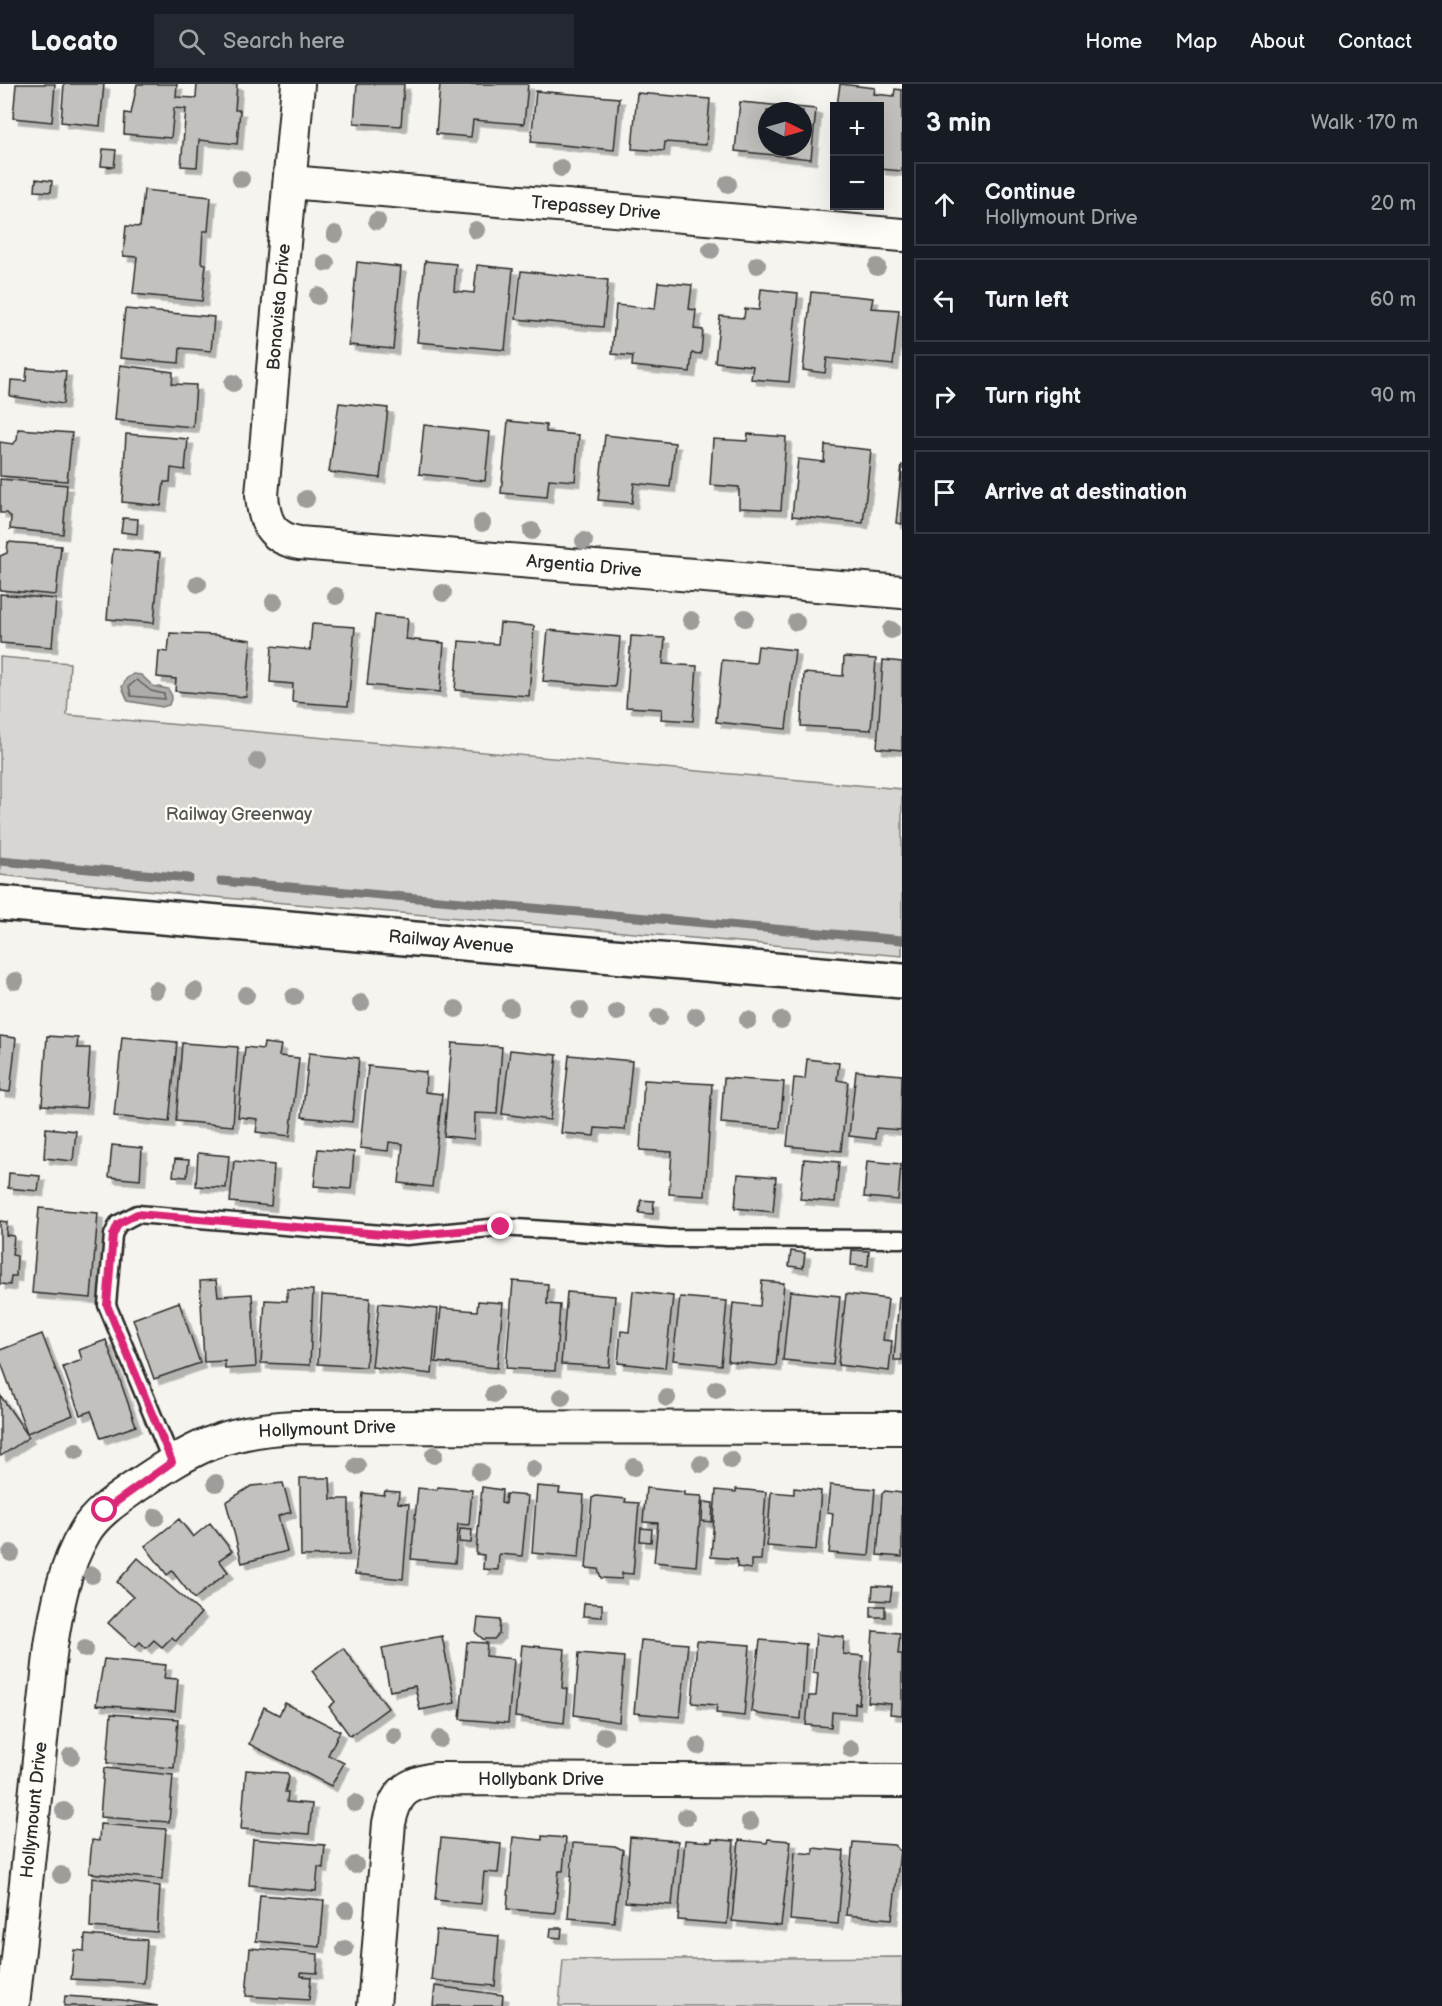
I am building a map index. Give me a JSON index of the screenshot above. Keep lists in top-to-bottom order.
{
  "streets": {
    "main road": ["Railway Avenue"],
    "street": [
      "Trepassey Drive",
      "Bonavista Drive",
      "Argentia Drive",
      "Hollymount Drive",
      "Hollybank Drive"
    ]
  },
  "crossings": [
    ["Trepassey Drive", "Bonavista Drive"],
    ["Bonavista Drive", "Argentia Drive"]
  ],
  "parks": ["Railway Greenway"],
  "north": "right",
  "page": {
    "header": "Locato",
    "search": "Search here",
    "nav": [
      "Home",
      "Map",
      "About",
      "Contact"
    ],
    "heading": ["3 min", "Walk · 170 m"],
    "map_buttons": ["+", "−"],
    "list": [
      ["Continue", "Hollymount Drive", "20 m"],
      ["Turn left", "60 m"],
      ["Turn right", "90 m"],
      "Arrive at destination"
    ]
  }
}
